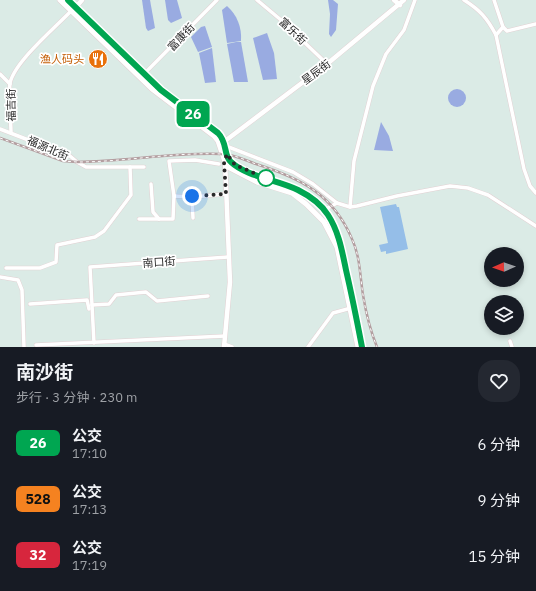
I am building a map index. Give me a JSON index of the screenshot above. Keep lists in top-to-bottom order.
{
  "streets": {
    "street": [
      "富乐街",
      "富康街",
      "星辰街",
      "福吉街",
      "福源北街",
      "南口街"
    ]
  },
  "crossings": [
    ["富乐街", "星辰街"],
    ["福吉街", "福源北街"]
  ],
  "places": {
    "restaurant": ["渔人码头"]
  },
  "lines": ["bus line 26"],
  "north": "left",
  "page": {
    "on_map": "26",
    "heading": ["南沙街", "步行 · 3 分钟 · 230 m"],
    "list": [
      {
        "mark": "26",
        "name": "公交",
        "note": "17:10",
        "value": "6 分钟"
      },
      {
        "mark": "528",
        "name": "公交",
        "note": "17:13",
        "value": "9 分钟"
      },
      {
        "mark": "32",
        "name": "公交",
        "note": "17:19",
        "value": "15 分钟"
      }
    ]
  }
}
